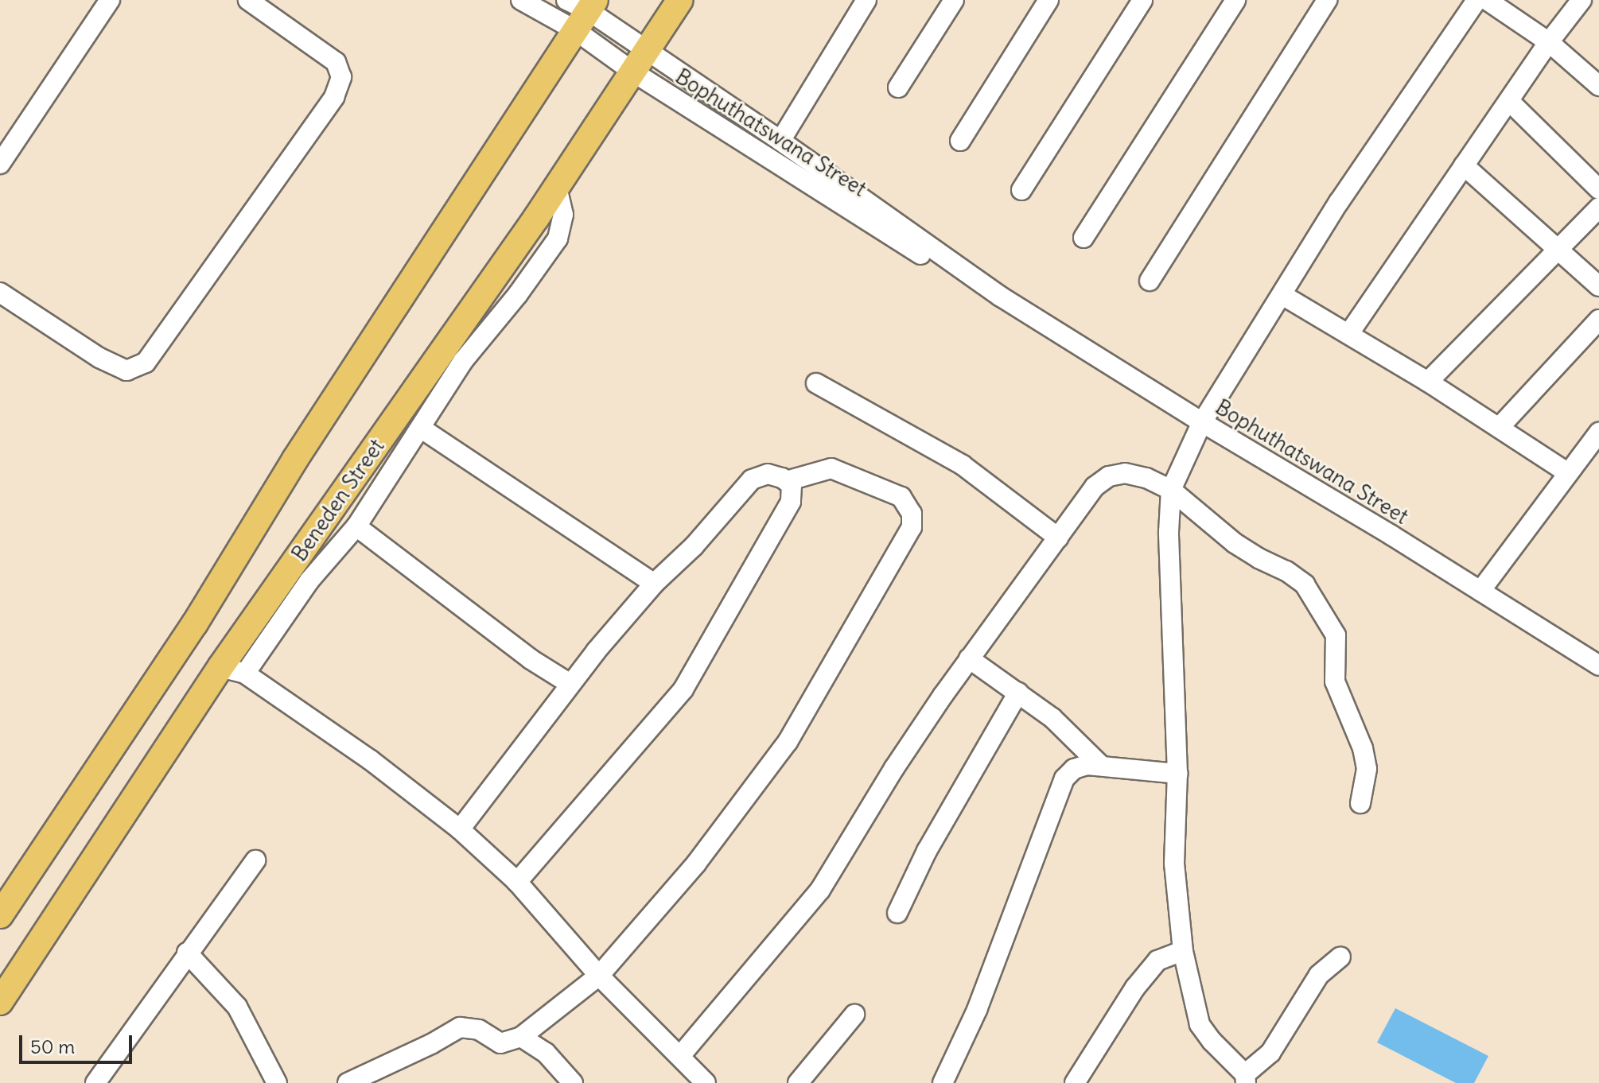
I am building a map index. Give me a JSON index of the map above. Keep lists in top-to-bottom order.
{
  "streets": {
    "main road": ["Beneden Street"],
    "street": ["Bophuthatswana Street"]
  },
  "crossings": [
    ["Bophuthatswana Street", "Beneden Street"]
  ],
  "scale_bar": "50 m"
}
